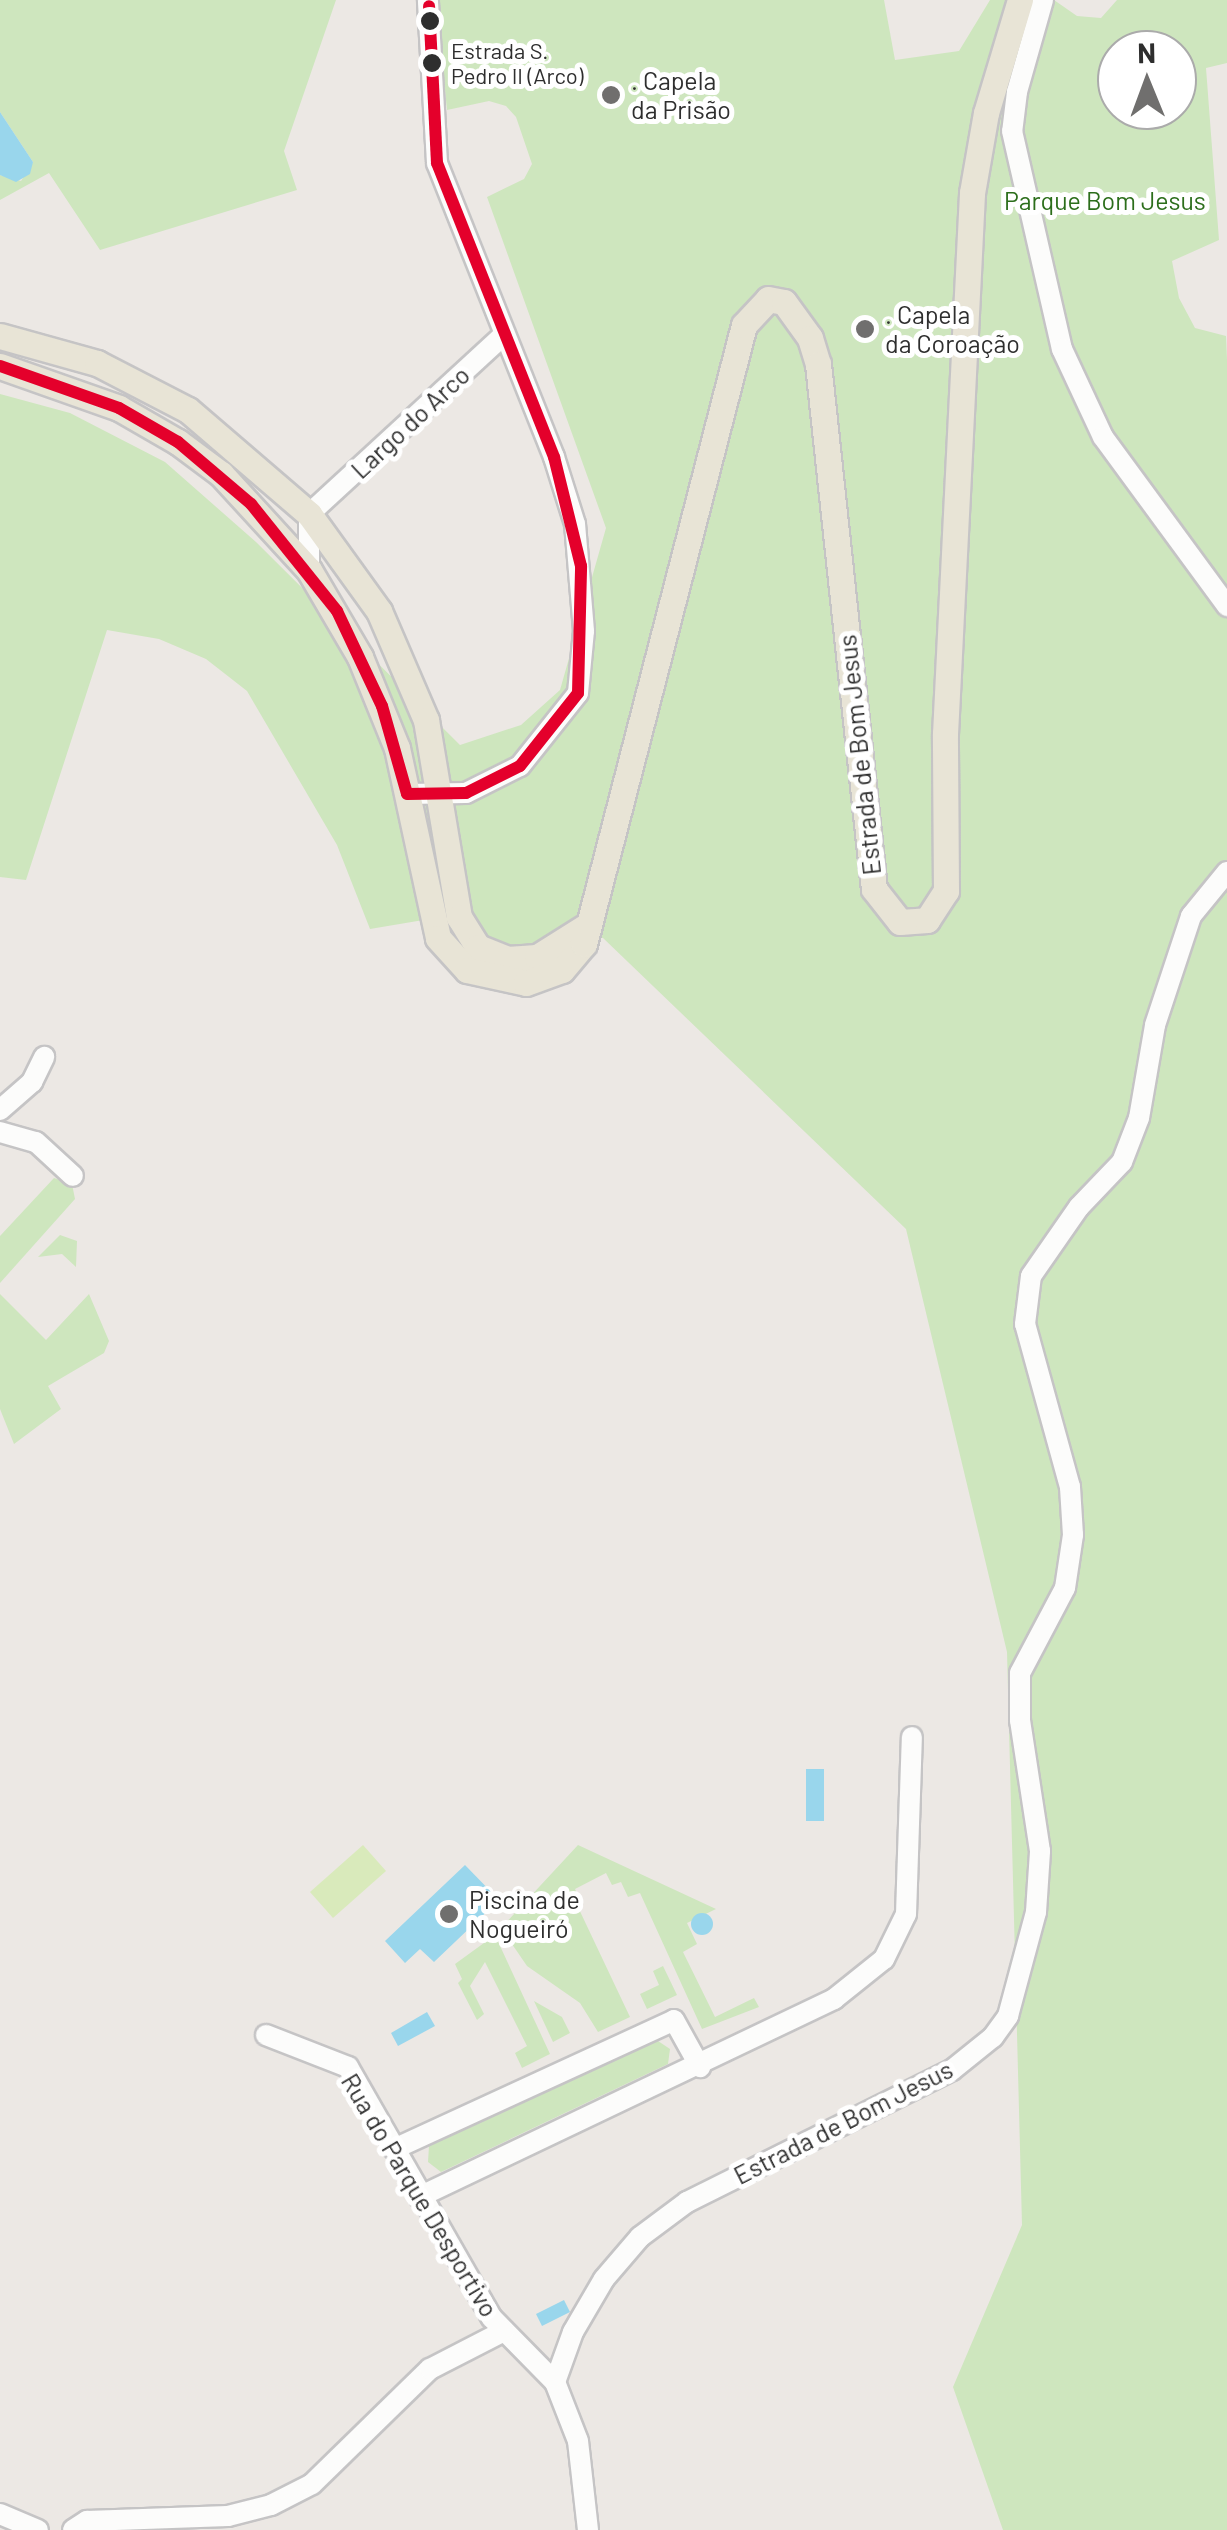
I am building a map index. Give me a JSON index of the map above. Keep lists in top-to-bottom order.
{
  "streets": {
    "main road": ["Estrada de Bom Jesus"],
    "street": ["Largo do Arco", "Rua do Parque Desportivo"]
  },
  "crossings": [
    ["Estrada de Bom Jesus", "Rua do Parque Desportivo"]
  ],
  "parks": ["Parque Bom Jesus"],
  "places": [
    "Estrada S. Pedro II (Arco)",
    ". Capela da Prisão",
    ". Capela da Coroação",
    "Piscina de Nogueiró"
  ],
  "north": "top"
}
